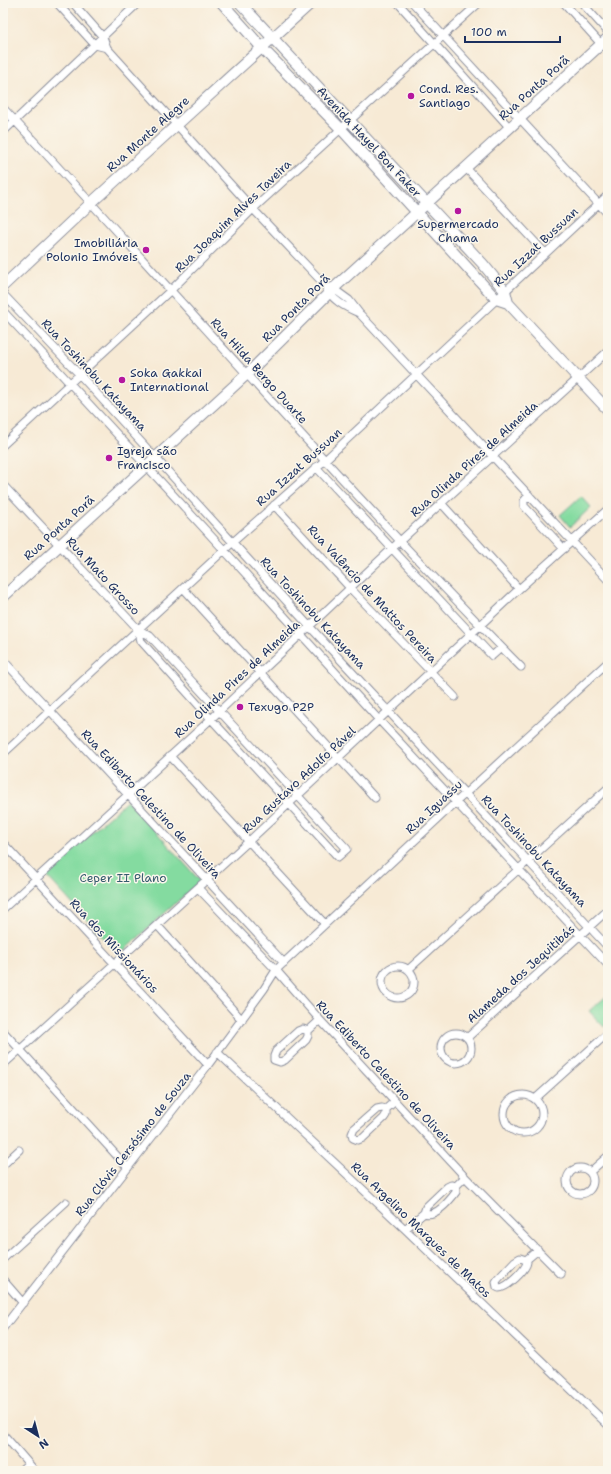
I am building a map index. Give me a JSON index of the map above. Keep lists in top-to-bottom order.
{
  "streets": {
    "street": [
      "Rua Ponta Porã",
      "Rua Monte Alegre",
      "Avenida Hayel Bon Faker",
      "Rua Joaquim Alves Taveira",
      "Rua Izzat Bussuan",
      "Rua Hilda Bergo Duarte",
      "Rua Toshinobu Katayama",
      "Rua Olinda Pires de Almeida",
      "Rua Mato Grosso",
      "Rua Valêncio de Mattos Pereira",
      "Rua Gustavo Adolfo Pável",
      "Rua Ediberto Celestino de Oliveira",
      "Rua Iguassu",
      "Rua dos Missionários",
      "Alameda dos Jequitibás",
      "Rua Clóvis Cersósimo de Souza",
      "Rua Argelino Marques de Matos"
    ]
  },
  "crossings": [
    ["Rua Ponta Porã", "Avenida Hayel Bon Faker"],
    ["Rua Ponta Porã", "Rua Hilda Bergo Duarte"],
    ["Rua Ponta Porã", "Rua Toshinobu Katayama"],
    ["Rua Ponta Porã", "Rua Mato Grosso"],
    ["Rua Monte Alegre", "Avenida Hayel Bon Faker"],
    ["Rua Monte Alegre", "Rua Hilda Bergo Duarte"],
    ["Avenida Hayel Bon Faker", "Rua Joaquim Alves Taveira"],
    ["Avenida Hayel Bon Faker", "Rua Izzat Bussuan"],
    ["Rua Joaquim Alves Taveira", "Rua Hilda Bergo Duarte"],
    ["Rua Joaquim Alves Taveira", "Rua Toshinobu Katayama"],
    ["Rua Izzat Bussuan", "Rua Hilda Bergo Duarte"],
    ["Rua Izzat Bussuan", "Rua Toshinobu Katayama"],
    ["Rua Izzat Bussuan", "Rua Mato Grosso"],
    ["Rua Izzat Bussuan", "Rua Valêncio de Mattos Pereira"],
    ["Rua Izzat Bussuan", "Rua Ediberto Celestino de Oliveira"],
    ["Rua Hilda Bergo Duarte", "Rua Olinda Pires de Almeida"],
    ["Rua Hilda Bergo Duarte", "Rua Gustavo Adolfo Pável"],
    ["Rua Toshinobu Katayama", "Rua Olinda Pires de Almeida"],
    ["Rua Toshinobu Katayama", "Rua Gustavo Adolfo Pável"],
    ["Rua Toshinobu Katayama", "Rua Iguassu"],
    ["Rua Toshinobu Katayama", "Alameda dos Jequitibás"],
    ["Rua Olinda Pires de Almeida", "Rua Mato Grosso"],
    ["Rua Olinda Pires de Almeida", "Rua Valêncio de Mattos Pereira"],
    ["Rua Olinda Pires de Almeida", "Rua Ediberto Celestino de Oliveira"],
    ["Rua Olinda Pires de Almeida", "Rua dos Missionários"],
    ["Rua Mato Grosso", "Rua Gustavo Adolfo Pável"],
    ["Rua Valêncio de Mattos Pereira", "Rua Gustavo Adolfo Pável"],
    ["Rua Gustavo Adolfo Pável", "Rua Ediberto Celestino de Oliveira"],
    ["Rua Gustavo Adolfo Pável", "Rua dos Missionários"],
    ["Rua Ediberto Celestino de Oliveira", "Rua Iguassu"],
    ["Rua Ediberto Celestino de Oliveira", "Rua Clóvis Cersósimo de Souza"],
    ["Rua Iguassu", "Rua Clóvis Cersósimo de Souza"],
    ["Rua dos Missionários", "Rua Clóvis Cersósimo de Souza"],
    ["Rua Clóvis Cersósimo de Souza", "Rua Argelino Marques de Matos"]
  ],
  "parks": ["Ceper II Plano"],
  "places": [
    "Cond. Res. Santiago",
    "Supermercado Chama",
    "Imobiliária Polonio Imóveis",
    "Soka Gakkai International",
    "Igreja são Francisco",
    "Texugo P2P"
  ],
  "scale_bar": "100 m",
  "north": "bottom right"
}
